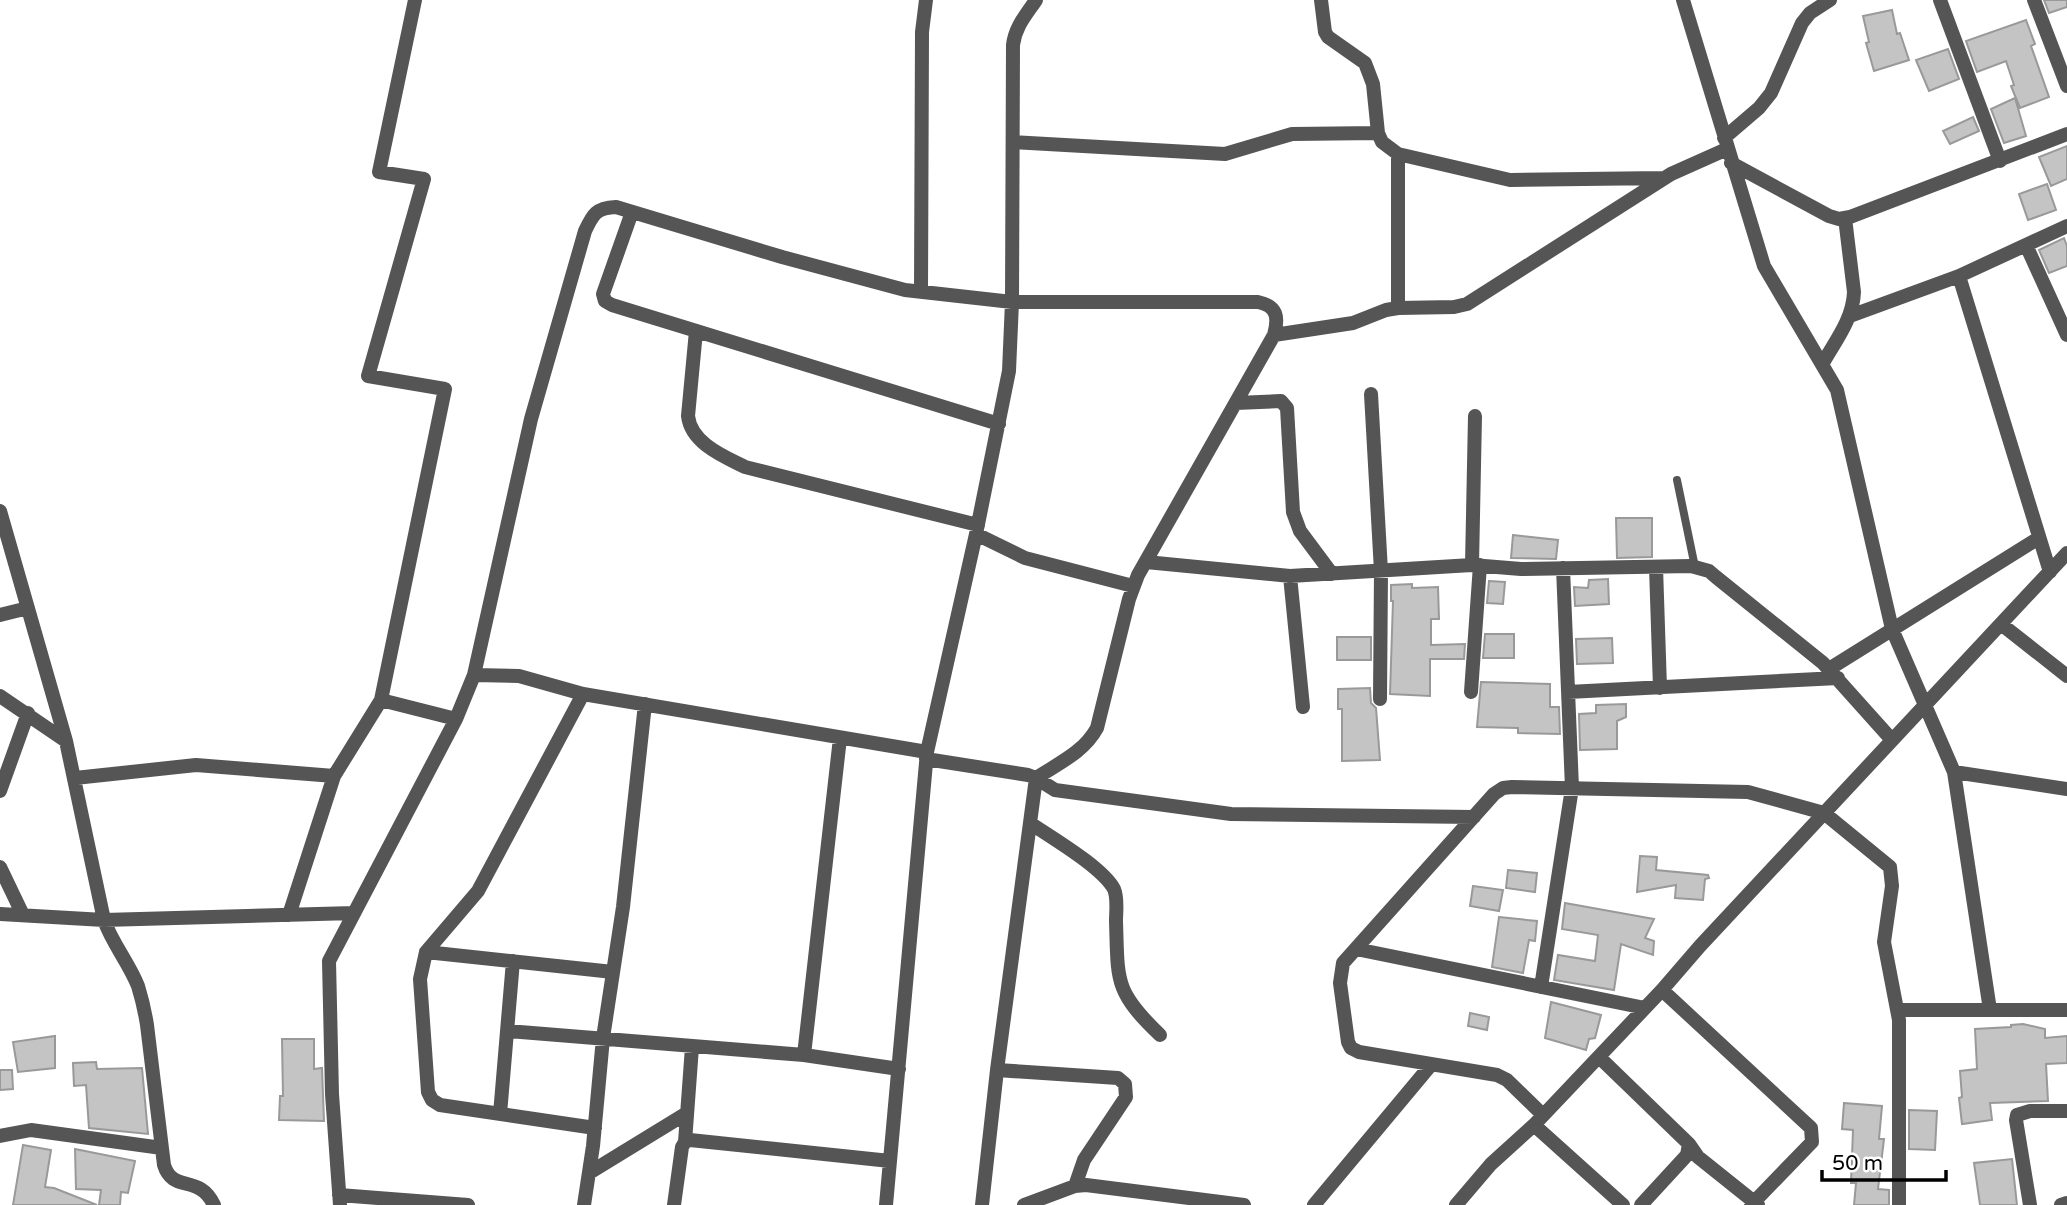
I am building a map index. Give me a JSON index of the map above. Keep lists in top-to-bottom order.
{
  "scale_bar": "50 m"
}
